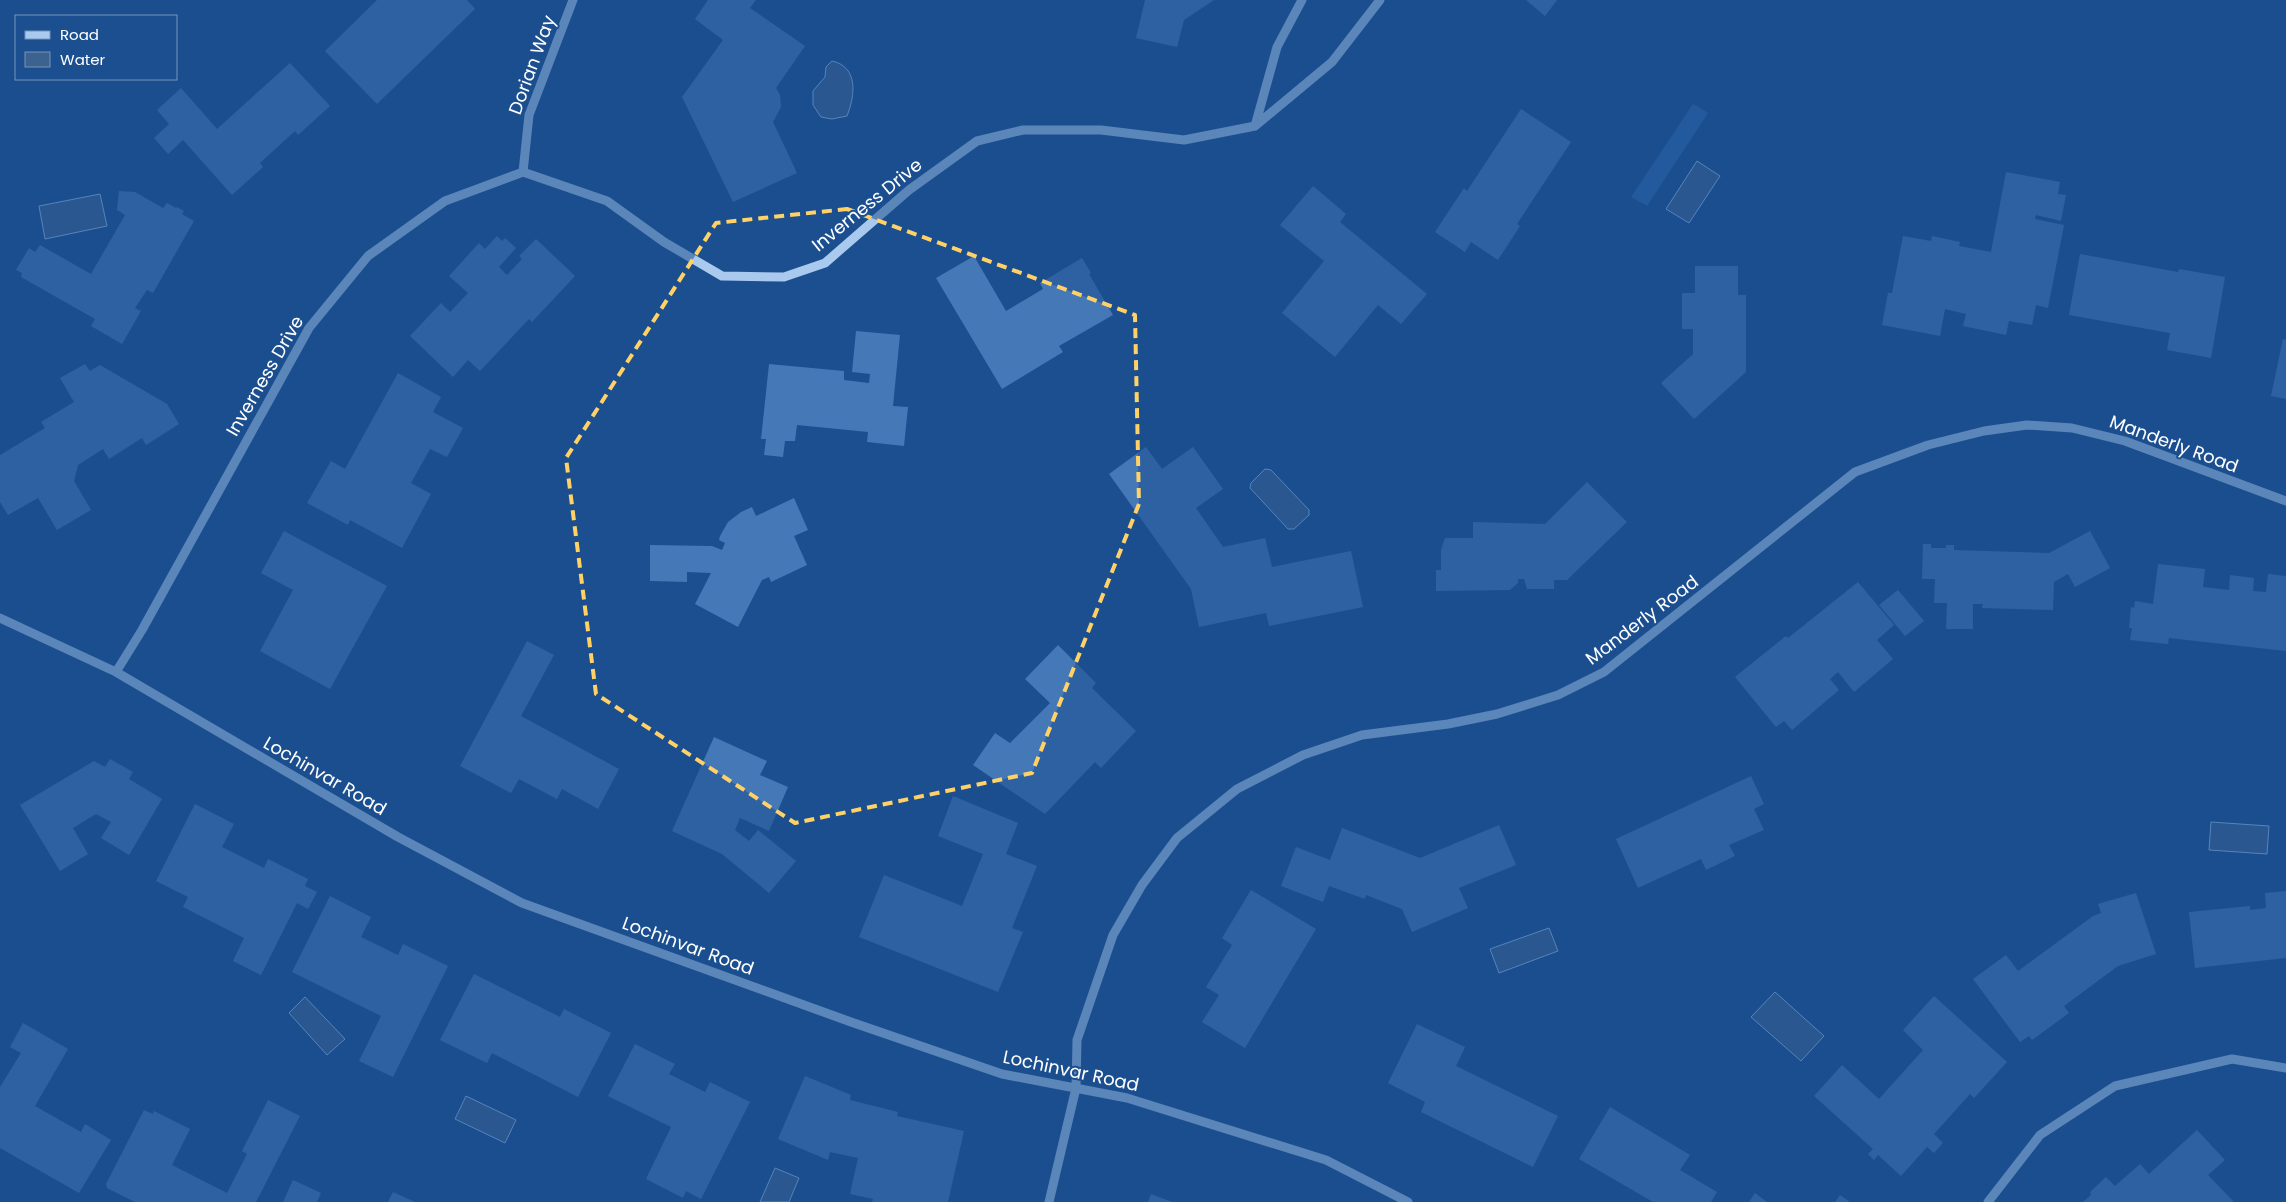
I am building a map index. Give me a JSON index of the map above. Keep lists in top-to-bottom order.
{
  "streets": {
    "street": [
      "Dorian Way",
      "Inverness Drive",
      "Manderly Road",
      "Lochinvar Road"
    ]
  },
  "crossings": [
    ["Dorian Way", "Inverness Drive"],
    ["Inverness Drive", "Lochinvar Road"],
    ["Manderly Road", "Lochinvar Road"]
  ],
  "legend": ["Road", "Water"]
}
